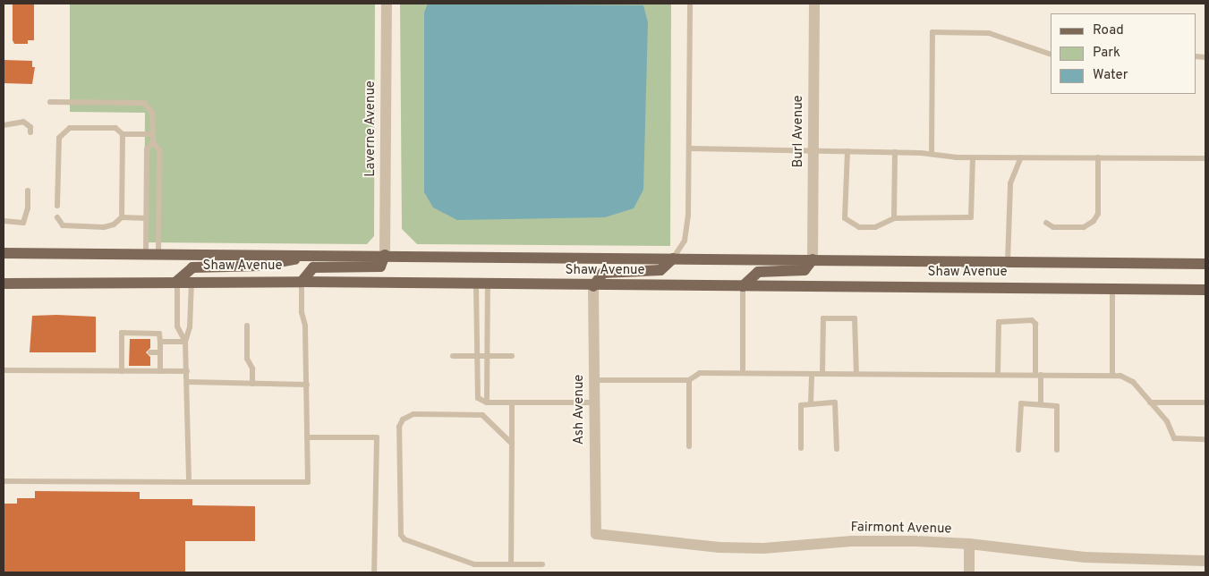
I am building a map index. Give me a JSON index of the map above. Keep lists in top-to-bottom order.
{
  "streets": {
    "main road": ["Shaw Avenue"],
    "street": [
      "Laverne Avenue",
      "Burl Avenue",
      "Ash Avenue",
      "Fairmont Avenue"
    ]
  },
  "crossings": [
    ["Laverne Avenue", "Shaw Avenue"],
    ["Burl Avenue", "Shaw Avenue"],
    ["Shaw Avenue", "Ash Avenue"],
    ["Ash Avenue", "Fairmont Avenue"]
  ],
  "legend": ["Road", "Park", "Water"]
}
